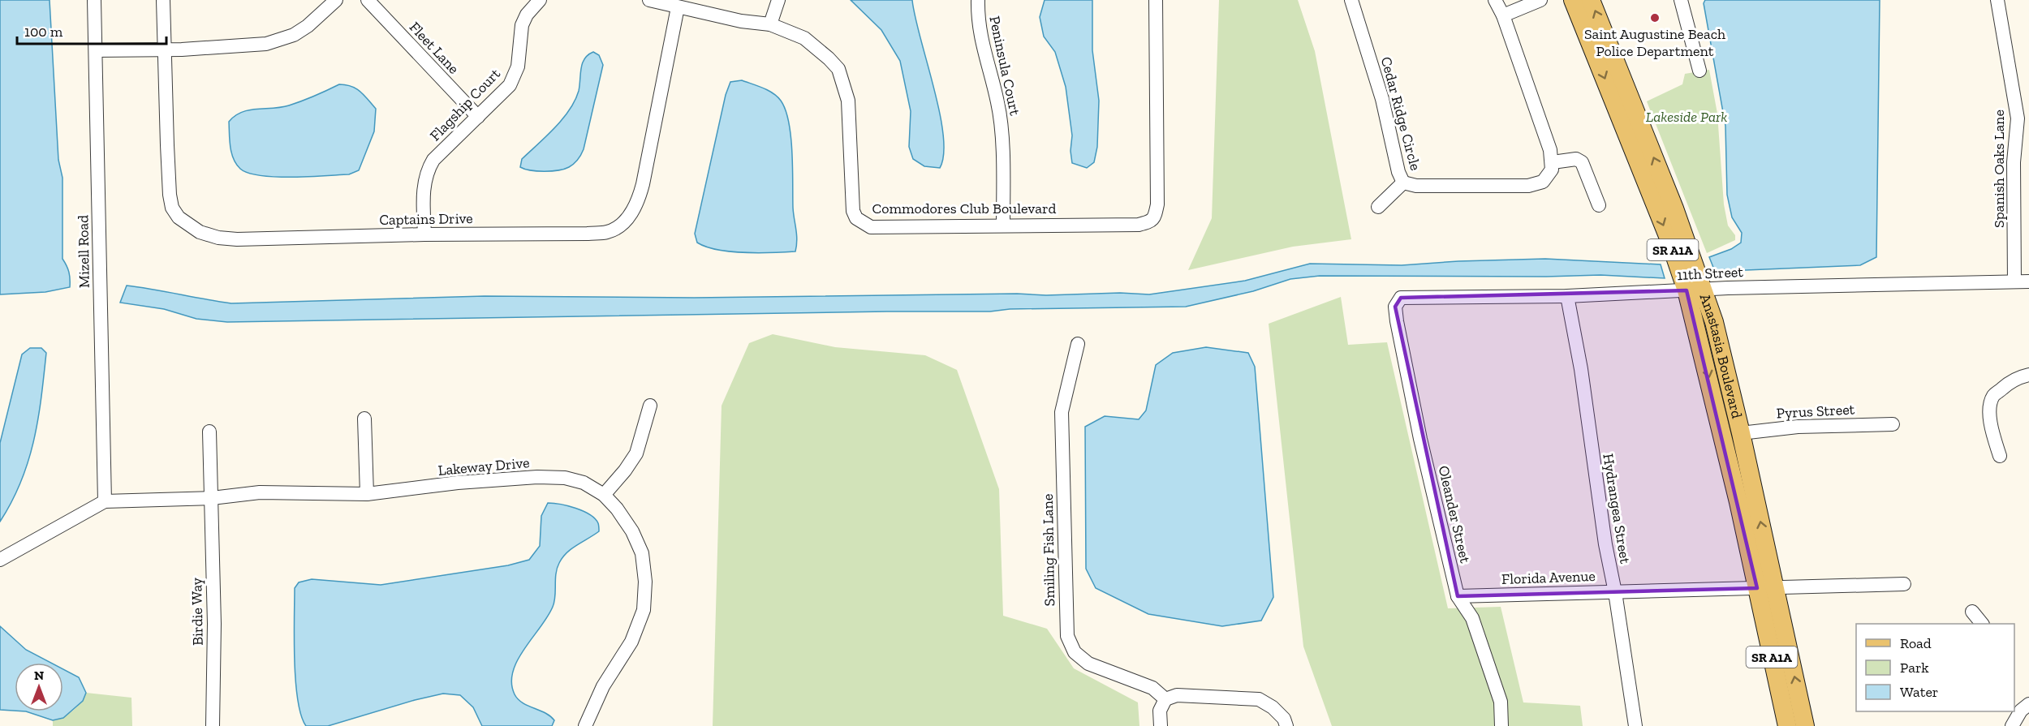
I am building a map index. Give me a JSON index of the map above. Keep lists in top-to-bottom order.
{
  "streets": {
    "main road": ["SR A1A", "Anastasia Boulevard"],
    "street": [
      "Fleet Lane",
      "Peninsula Court",
      "Flagship Court",
      "Cedar Ridge Circle",
      "Spanish Oaks Lane",
      "Commodores Club Boulevard",
      "Captains Drive",
      "Mizell Road",
      "11th Street",
      "Pyrus Street",
      "Lakeway Drive",
      "Hydrangea Street",
      "Oleander Street",
      "Smiling Fish Lane",
      "Florida Avenue",
      "Birdie Way"
    ]
  },
  "crossings": [
    ["Fleet Lane", "Flagship Court"],
    ["Peninsula Court", "Commodores Club Boulevard"],
    ["Flagship Court", "Captains Drive"],
    ["Spanish Oaks Lane", "11th Street"],
    ["Commodores Club Boulevard", "Captains Drive"],
    ["Mizell Road", "Lakeway Drive"],
    ["11th Street", "Anastasia Boulevard"],
    ["11th Street", "Hydrangea Street"],
    ["11th Street", "Oleander Street"],
    ["Anastasia Boulevard", "Pyrus Street"],
    ["Anastasia Boulevard", "Florida Avenue"],
    ["Lakeway Drive", "Birdie Way"],
    ["Hydrangea Street", "Florida Avenue"],
    ["Oleander Street", "Florida Avenue"]
  ],
  "parks": ["Lakeside Park"],
  "places": ["Saint Augustine Beach Police Department"],
  "legend": ["Road", "Park", "Water"],
  "scale_bar": "100 m",
  "north": "top"
}
